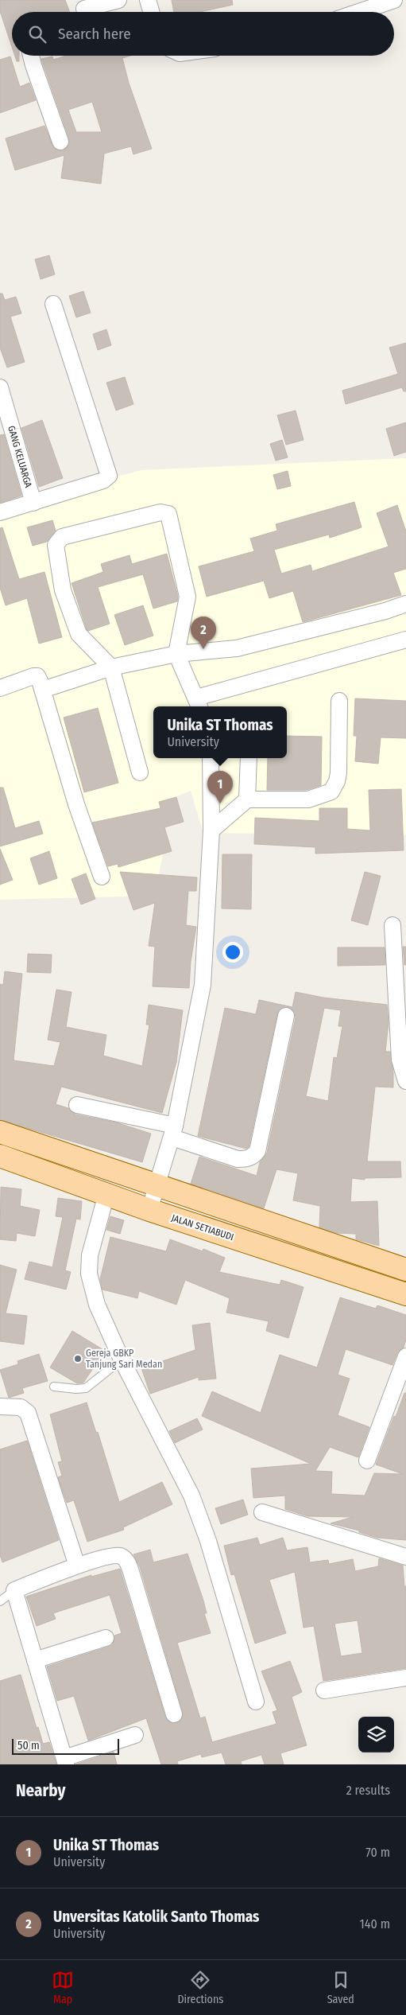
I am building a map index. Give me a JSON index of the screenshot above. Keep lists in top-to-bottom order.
{
  "streets": {
    "main road": ["JALAN SETIABUDI"],
    "street": ["GANG KELUARGA"]
  },
  "places": ["Gereja GBKP Tanjung Sari Medan"],
  "scale_bar": "50 m",
  "page": {
    "search": "Search here",
    "pins": ["2", "1"],
    "popup": ["Unika ST Thomas", "University"],
    "scale": "50 m",
    "heading": ["Nearby", "2 results"],
    "list": [
      {
        "mark": "1",
        "name": "Unika ST Thomas",
        "note": "University",
        "value": "70 m"
      },
      {
        "mark": "2",
        "name": "Unversitas Katolik Santo Thomas",
        "note": "University",
        "value": "140 m"
      }
    ],
    "nav": ["Map", "Directions", "Saved"]
  }
}
